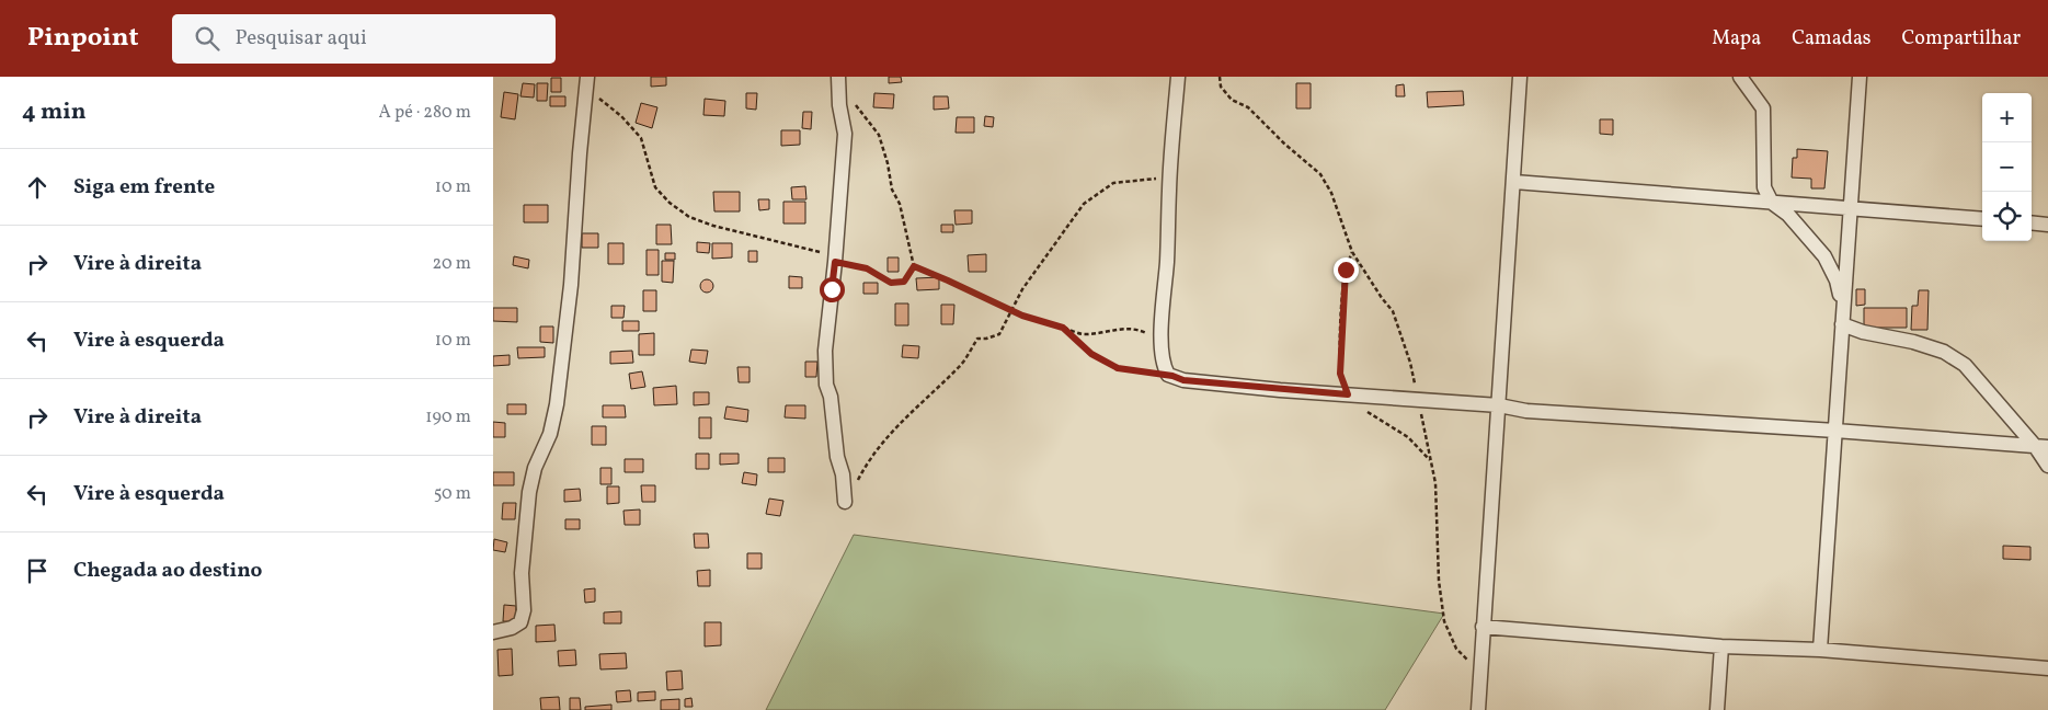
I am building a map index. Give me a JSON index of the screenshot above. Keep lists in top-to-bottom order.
{
  "page": {
    "header": "Pinpoint",
    "search": "Pesquisar aqui",
    "nav": ["Mapa", "Camadas", "Compartilhar"],
    "heading": ["4 min", "A pé · 280 m"],
    "map_buttons": ["+", "−"],
    "list": [
      ["Siga em frente", "10 m"],
      ["Vire à direita", "20 m"],
      ["Vire à esquerda", "10 m"],
      ["Vire à direita", "190 m"],
      ["Vire à esquerda", "50 m"],
      "Chegada ao destino"
    ]
  }
}
